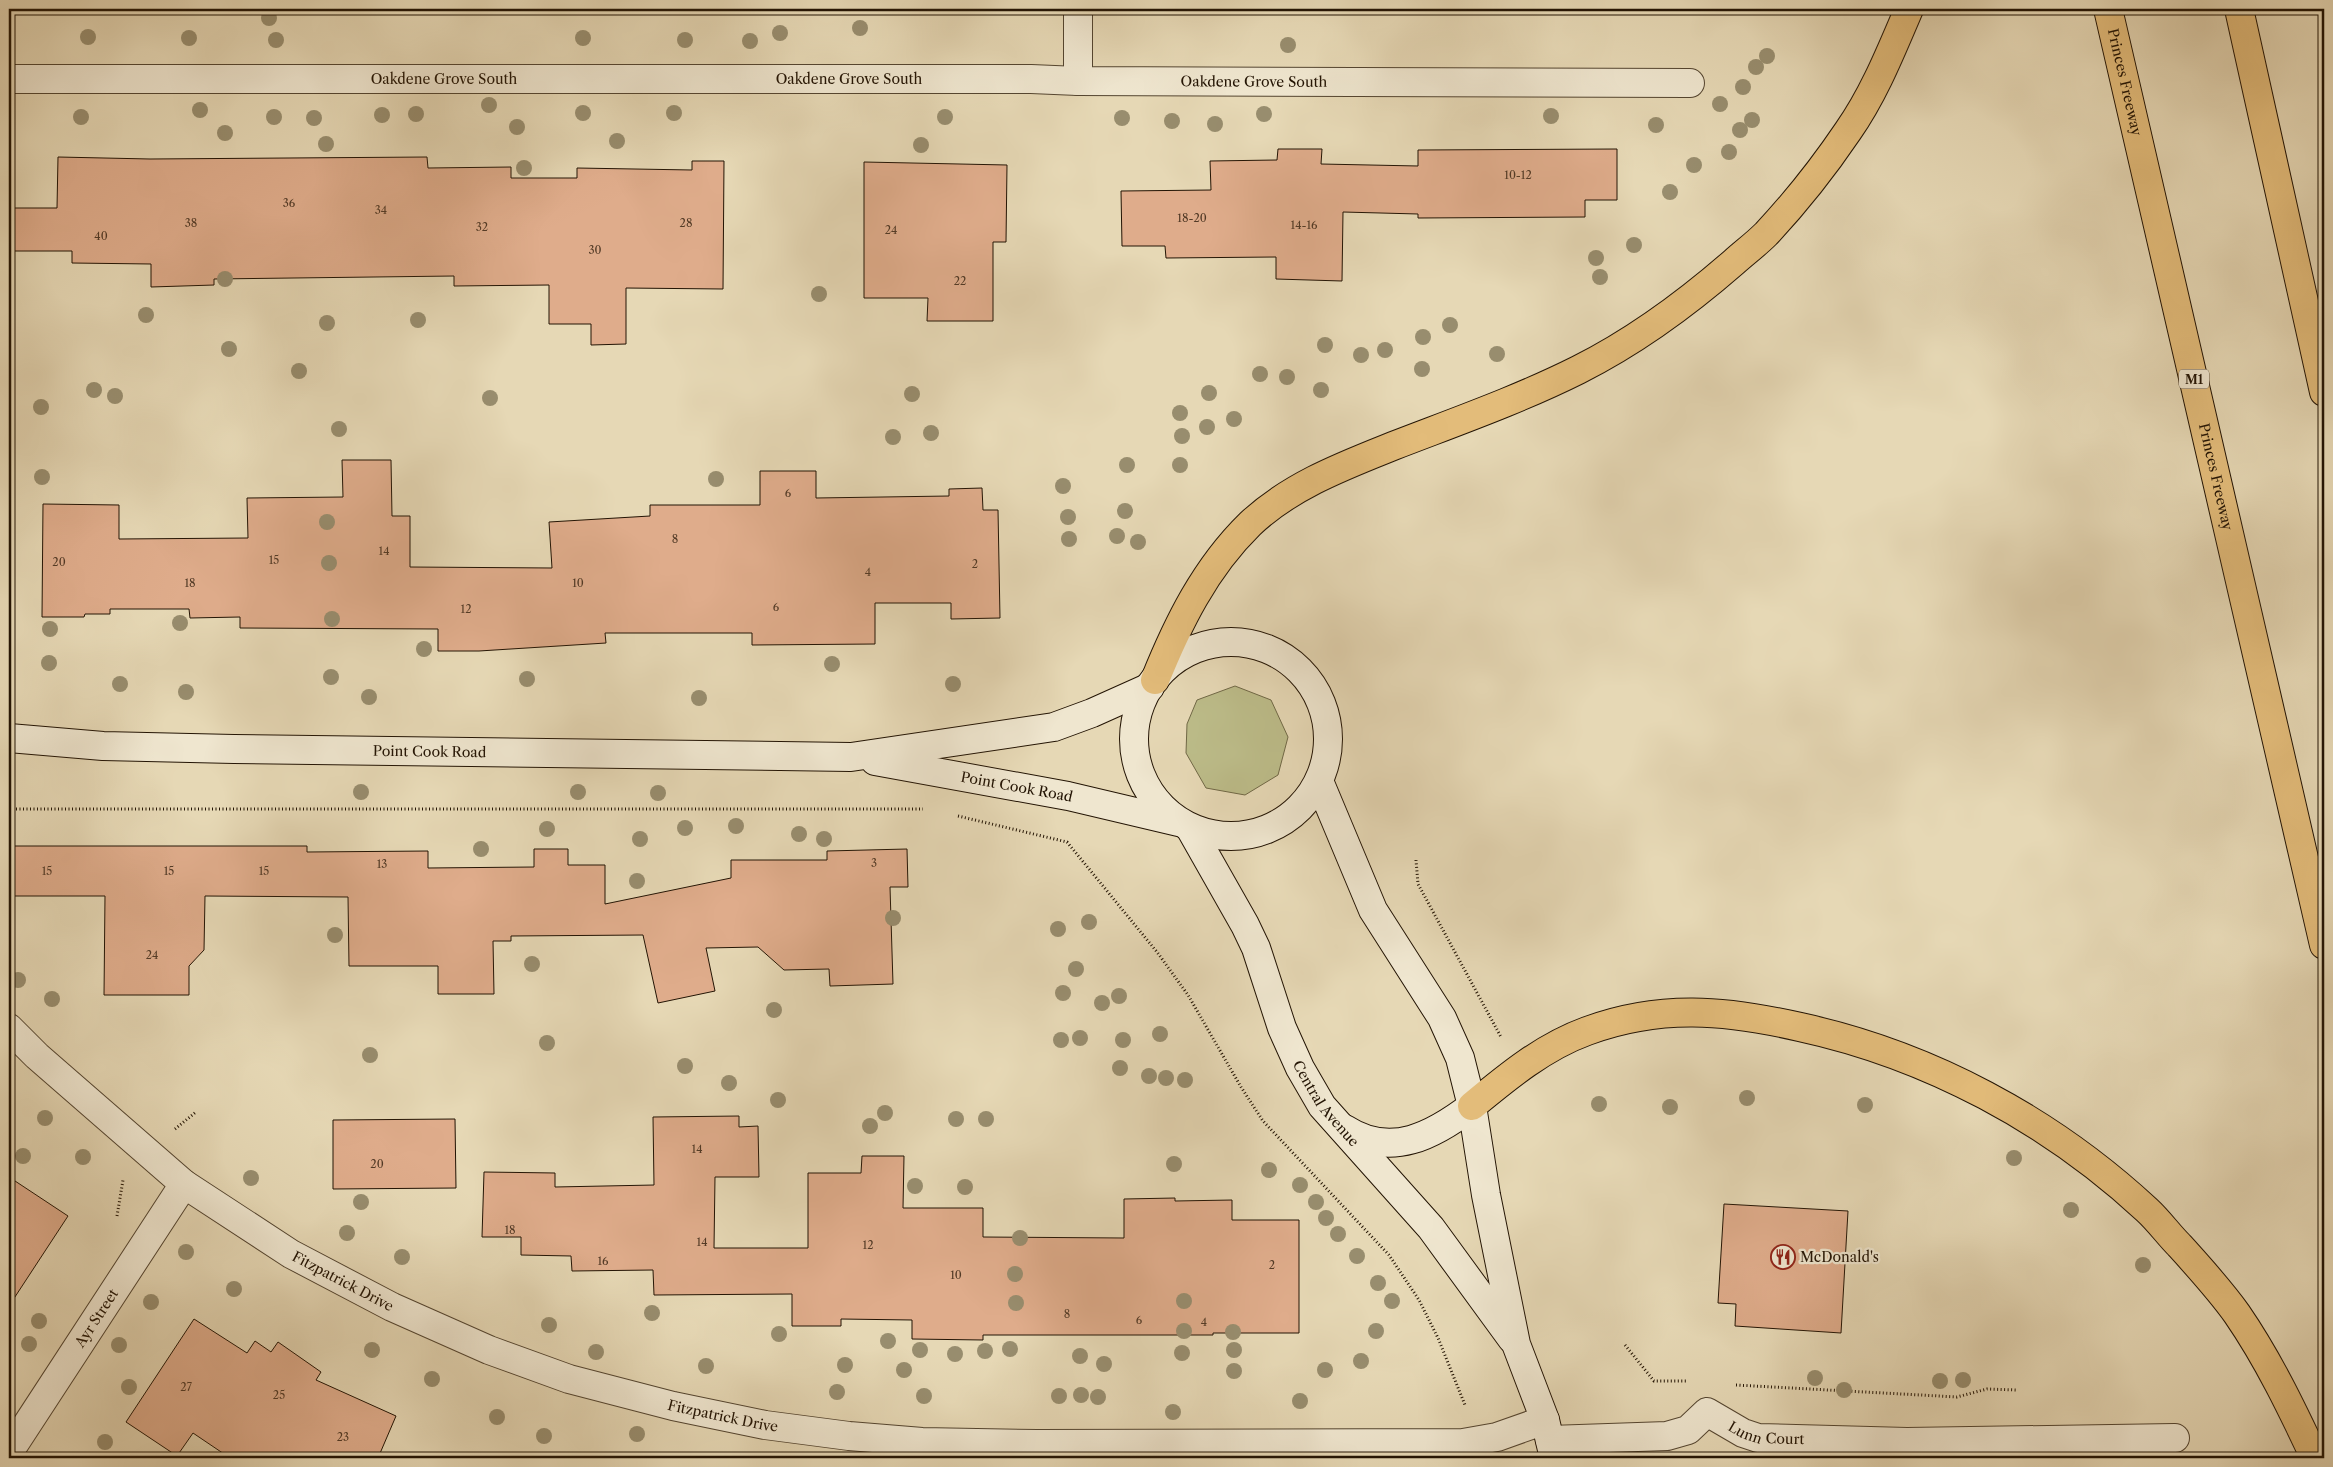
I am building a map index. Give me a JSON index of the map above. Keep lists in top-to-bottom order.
{
  "streets": {
    "highway": ["Princes Freeway", "M1"],
    "street": [
      "Oakdene Grove South",
      "Point Cook Road",
      "Central Avenue",
      "Fitzpatrick Drive",
      "Ayr Street",
      "Lunn Court"
    ]
  },
  "crossings": [
    ["Point Cook Road", "Central Avenue"],
    ["Central Avenue", "Fitzpatrick Drive"],
    ["Central Avenue", "Lunn Court"],
    ["Fitzpatrick Drive", "Ayr Street"],
    ["Fitzpatrick Drive", "Lunn Court"]
  ],
  "places": {
    "restaurant": ["McDonald's"]
  },
  "house_numbers": [
    "10-12",
    "36",
    "34",
    "18-20",
    "38",
    "28",
    "14-16",
    "32",
    "24",
    "40",
    "30",
    "22",
    "6",
    "8",
    "14",
    "15",
    "20",
    "2",
    "4",
    "18",
    "10",
    "6",
    "12",
    "3",
    "13",
    "15",
    "15",
    "15",
    "24",
    "14",
    "20",
    "18",
    "14",
    "12",
    "16",
    "2",
    "10",
    "8",
    "6",
    "4",
    "27",
    "25",
    "23"
  ]
}
